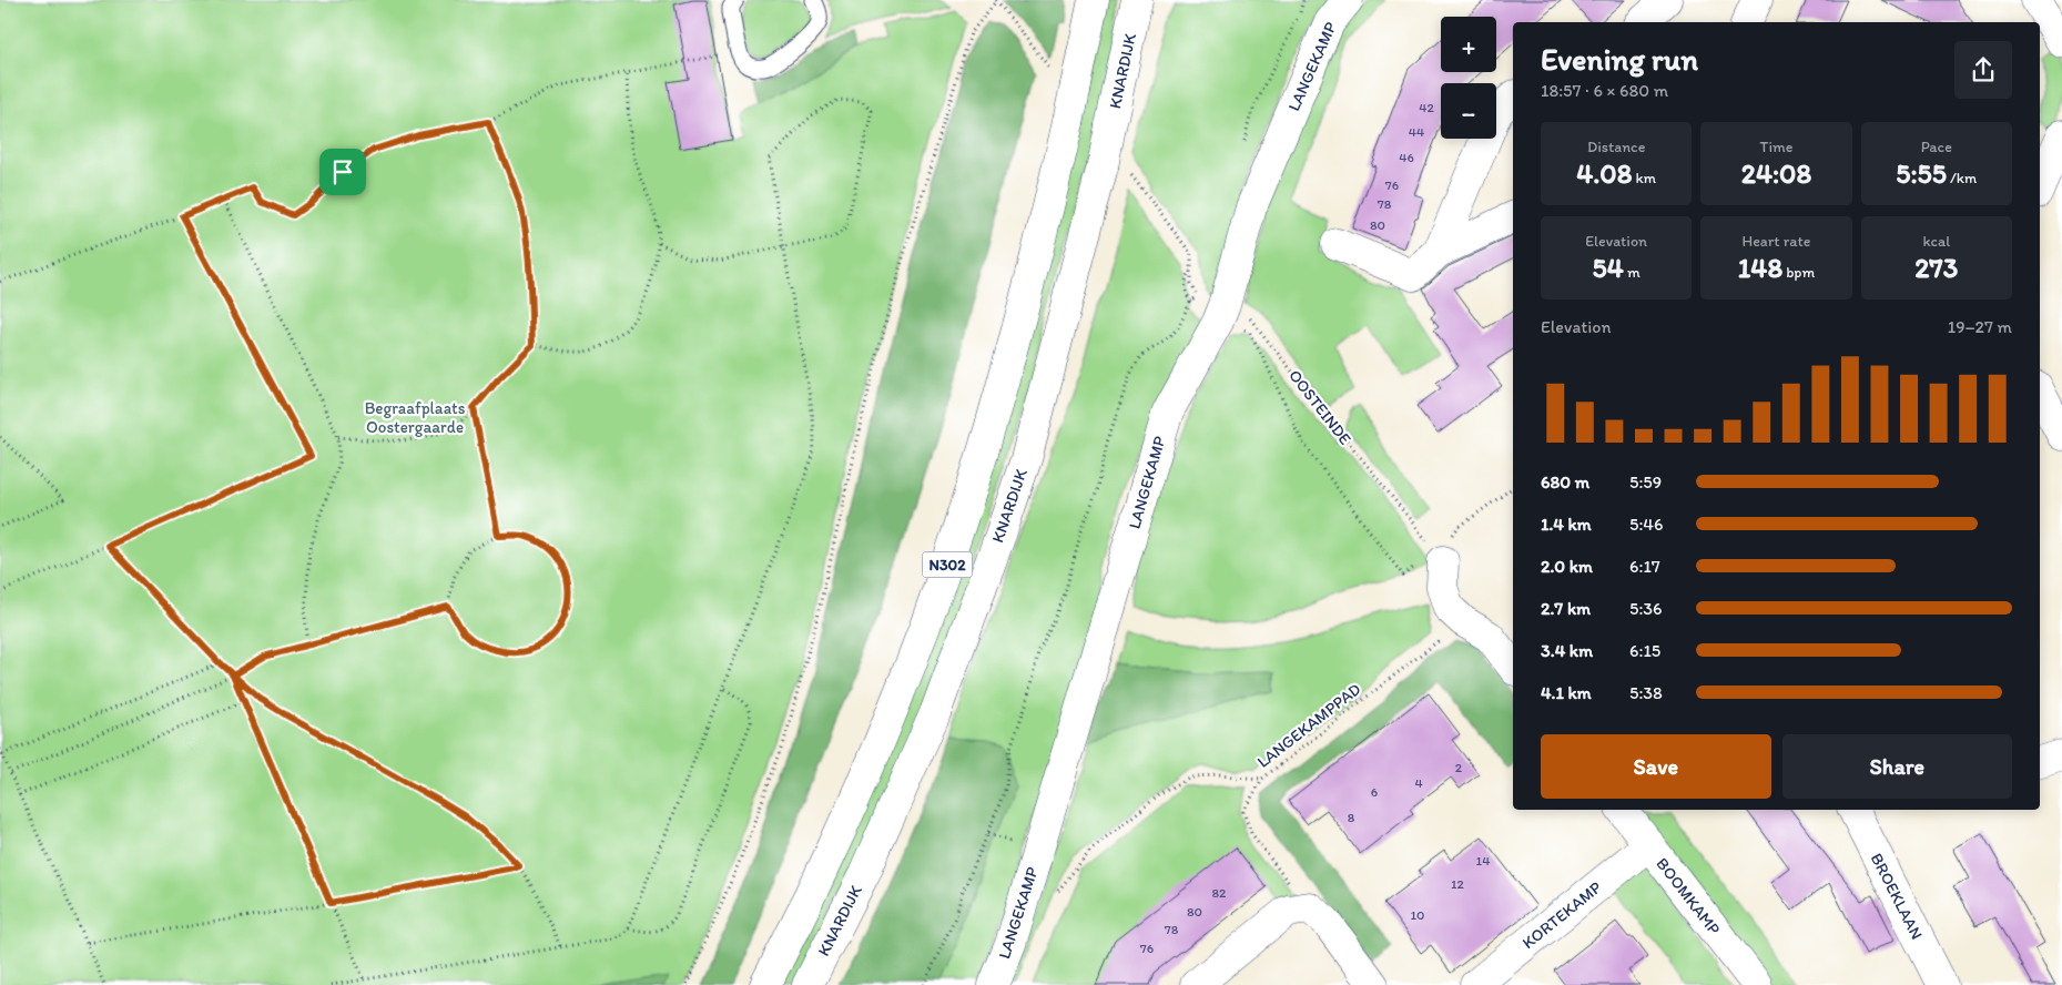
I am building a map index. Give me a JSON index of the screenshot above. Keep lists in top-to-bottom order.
{
  "streets": {
    "street": [
      "LANGEKAMP",
      "KNARDIJK",
      "N302",
      "BOOMKAMP",
      "BROEKLAAN",
      "KORTEKAMP"
    ],
    "path": ["OOSTEINDE", "LANGEKAMPPAD"]
  },
  "crossings": [
    ["LANGEKAMP", "OOSTEINDE"],
    ["BOOMKAMP", "KORTEKAMP"]
  ],
  "parks": ["Begraafplaats Oostergaarde"],
  "house_numbers": [
    "42",
    "44",
    "46",
    "76",
    "78",
    "80",
    "2",
    "4",
    "6",
    "8",
    "14",
    "12",
    "82",
    "80",
    "10",
    "78",
    "76"
  ],
  "page": {
    "map_buttons": ["+", "−"],
    "heading": ["Evening run", "18:57 · 6 × 680 m"],
    "stats": [
      ["Distance", "4.08 km"],
      ["Time", "24:08"],
      ["Pace", "5:55 /km"],
      ["Elevation", "54 m"],
      ["Heart rate", "148 bpm"],
      ["kcal", "273"]
    ],
    "chart": ["Elevation", "19–27 m"],
    "list": [
      {
        "name": "680 m",
        "note": "5:59"
      },
      {
        "name": "1.4 km",
        "note": "5:46"
      },
      {
        "name": "2.0 km",
        "note": "6:17"
      },
      {
        "name": "2.7 km",
        "note": "5:36"
      },
      {
        "name": "3.4 km",
        "note": "6:15"
      },
      {
        "name": "4.1 km",
        "note": "5:38"
      }
    ],
    "buttons": ["Save", "Share"]
  }
}
